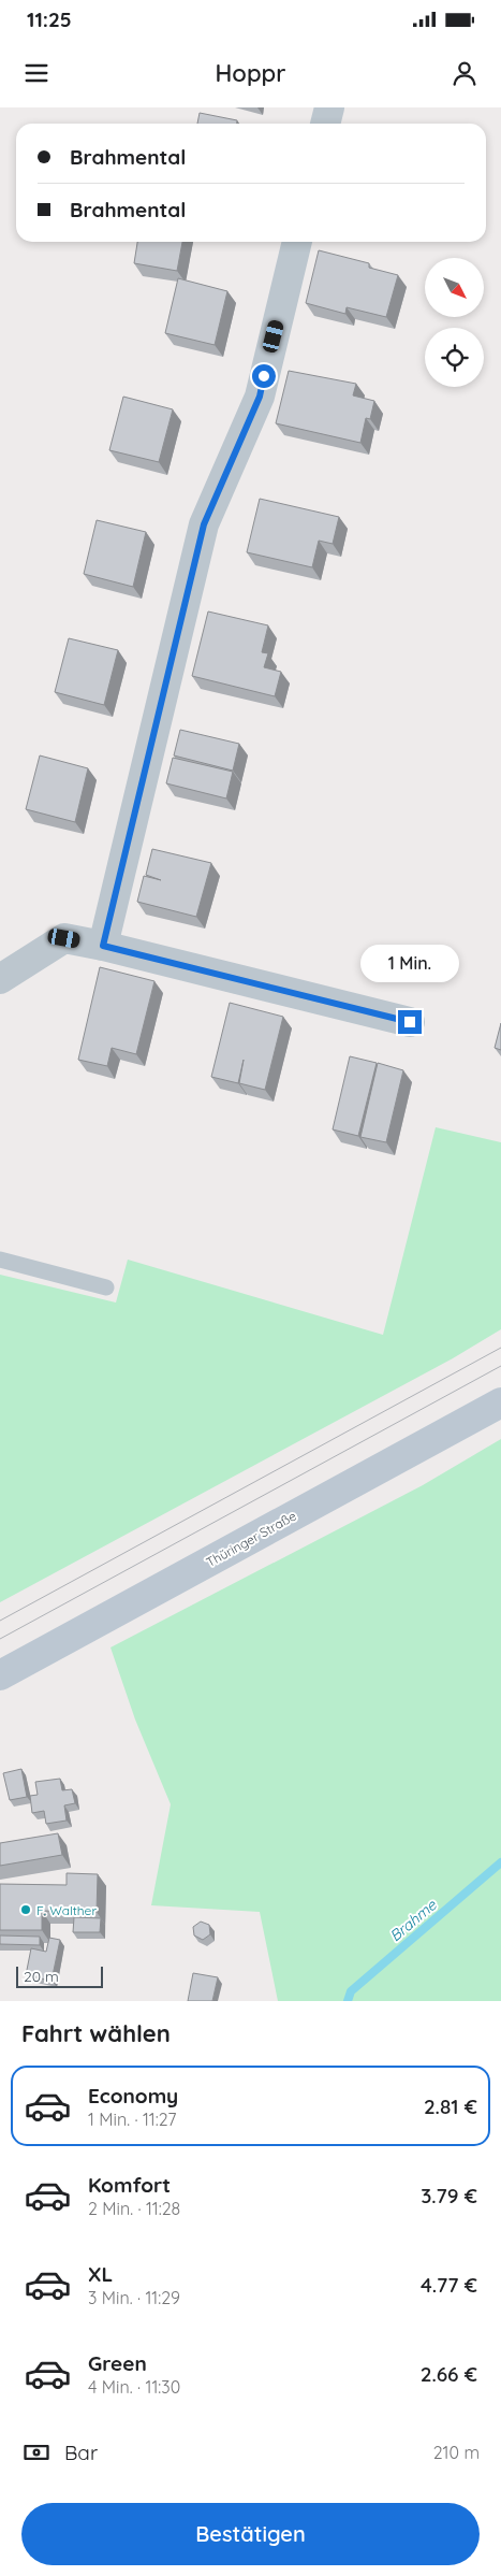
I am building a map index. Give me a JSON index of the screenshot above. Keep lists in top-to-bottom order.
{
  "streets": {
    "main road": ["Thüringer Straße"]
  },
  "water": ["Brahme"],
  "places": ["F. Walther"],
  "scale_bar": "20 m",
  "north": "bottom right",
  "page": {
    "status": "11:25",
    "header": "Hoppr",
    "banner": ["Brahmental", "Brahmental"],
    "bubble": "1 Min.",
    "scale": "20 m",
    "heading": "Fahrt wählen",
    "list": [
      {
        "name": "Economy",
        "note": "1 Min. · 11:27",
        "value": "2.81 €"
      },
      {
        "name": "Komfort",
        "note": "2 Min. · 11:28",
        "value": "3.79 €"
      },
      {
        "name": "XL",
        "note": "3 Min. · 11:29",
        "value": "4.77 €"
      },
      {
        "name": "Green",
        "note": "4 Min. · 11:30",
        "value": "2.66 €"
      }
    ],
    "pay": ["Bar", "210 m"],
    "buttons": "Bestätigen"
  }
}
